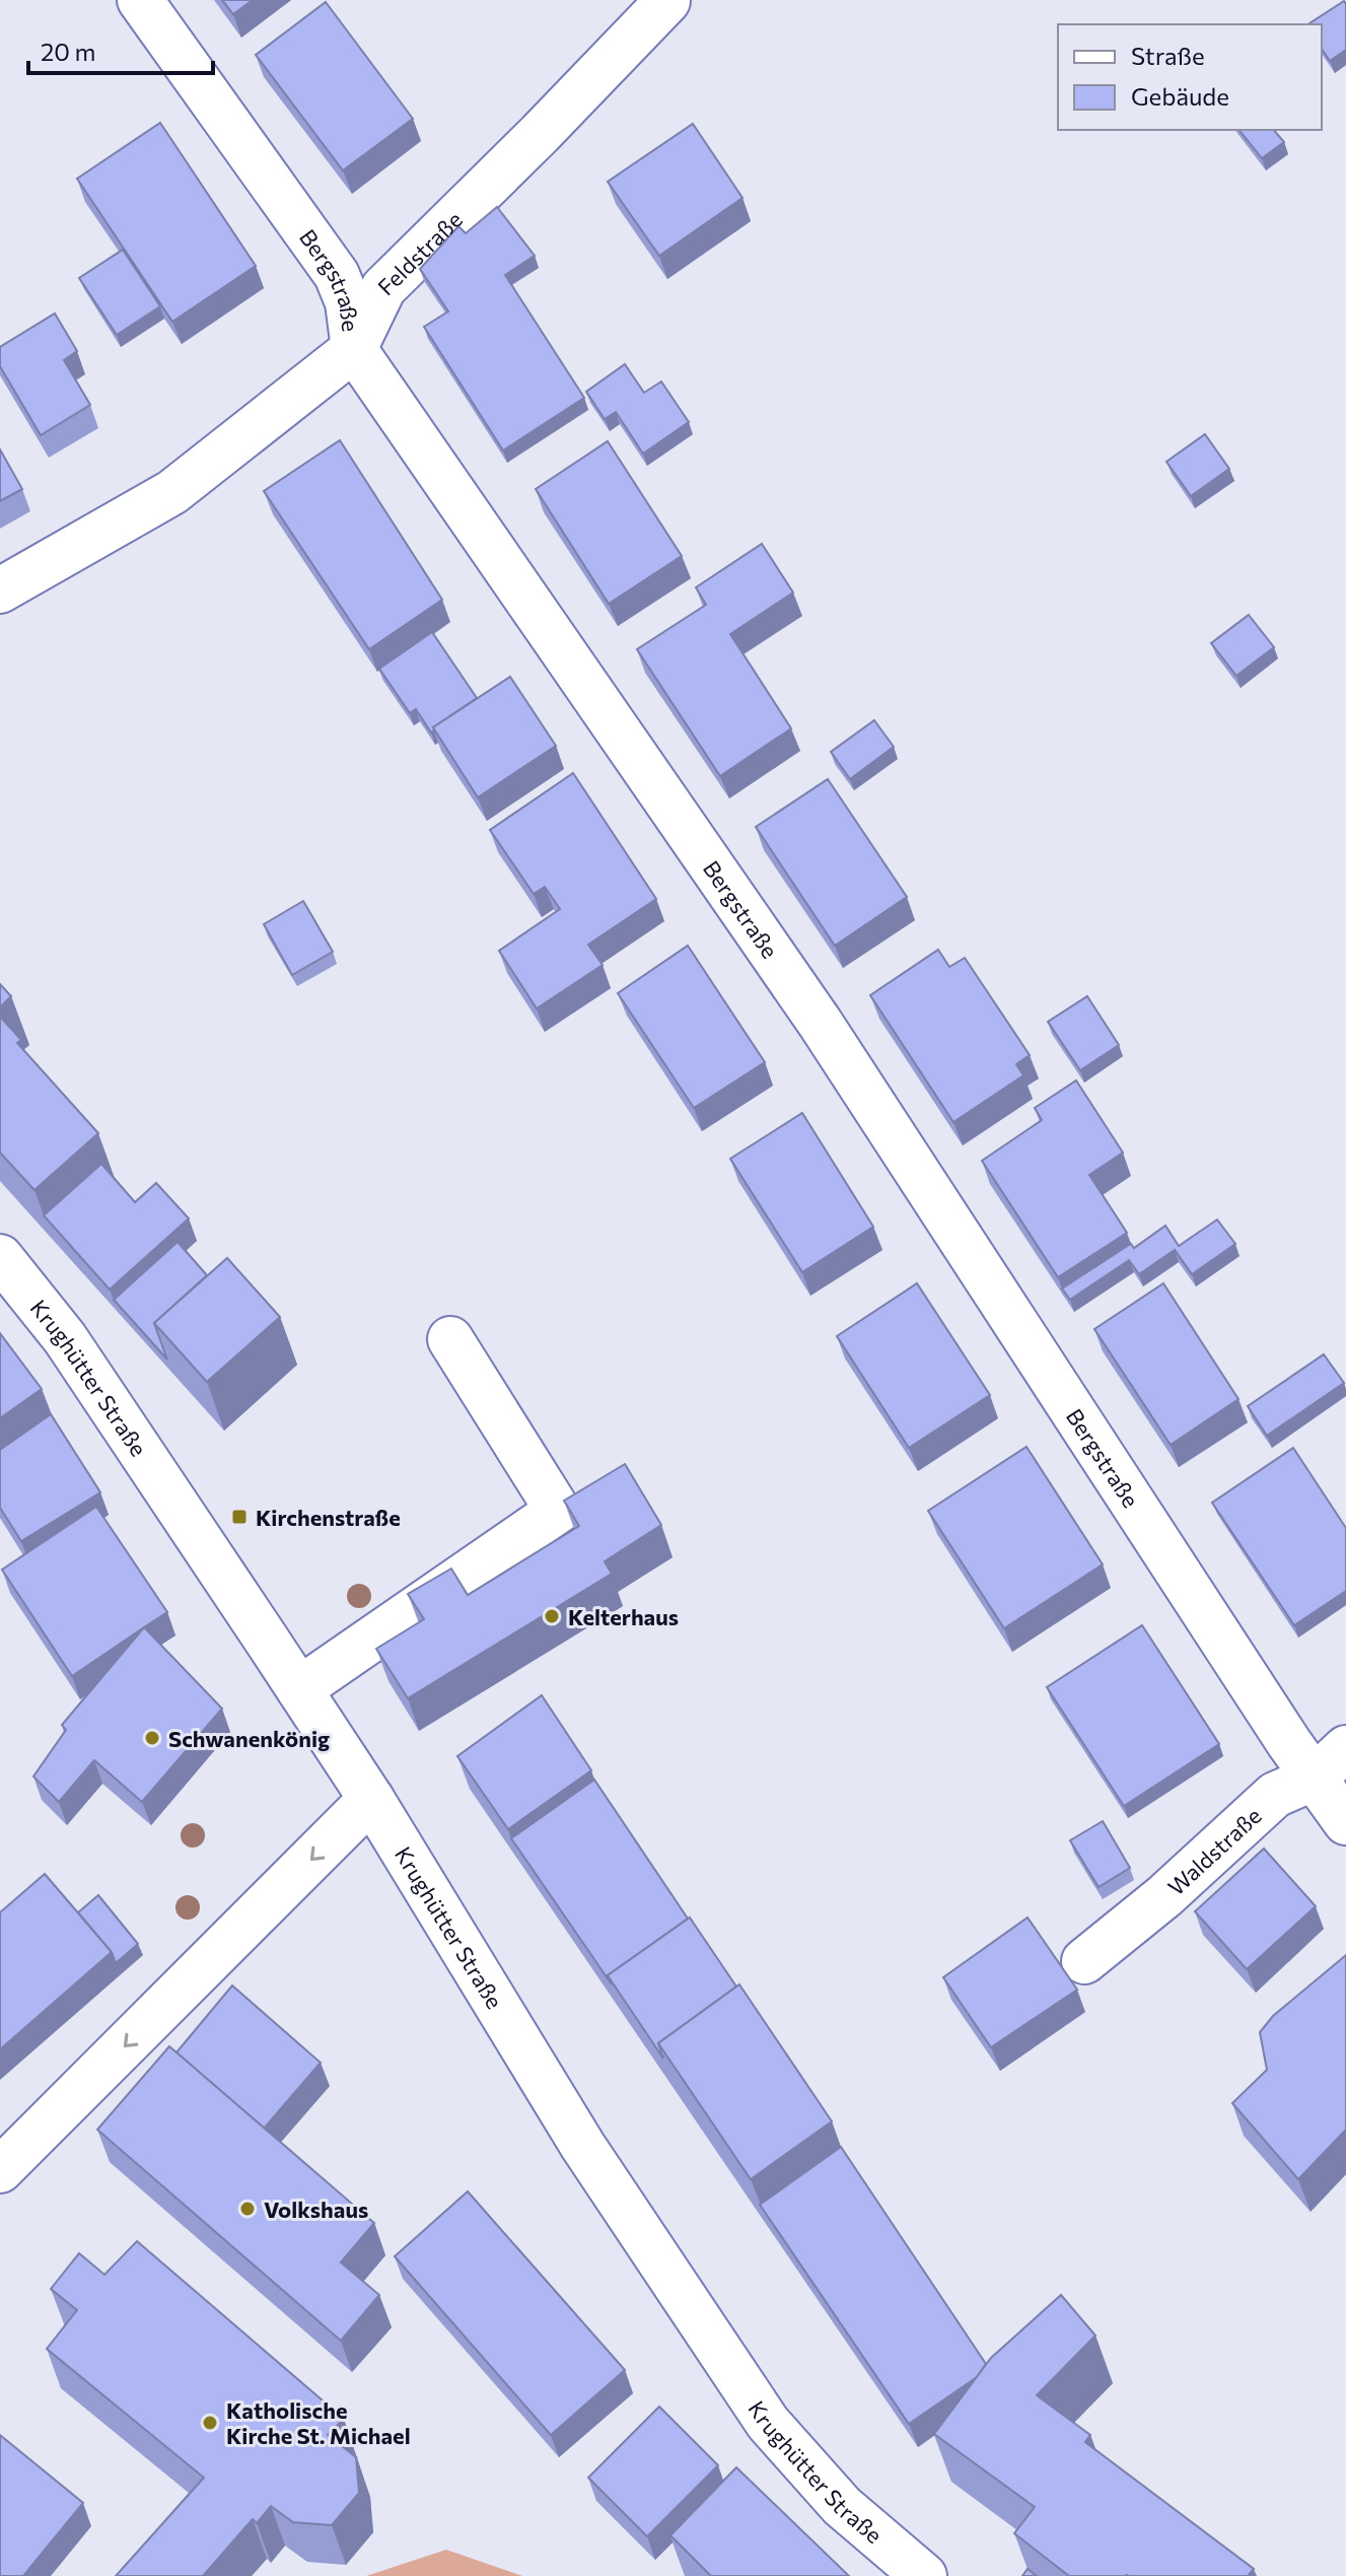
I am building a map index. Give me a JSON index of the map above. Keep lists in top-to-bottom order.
{
  "streets": {
    "street": [
      "Feldstraße",
      "Bergstraße",
      "Krughütter Straße",
      "Waldstraße"
    ]
  },
  "crossings": [
    ["Feldstraße", "Bergstraße"],
    ["Bergstraße", "Waldstraße"]
  ],
  "places": {
    "transit": ["Kirchenstraße"],
    "other": [
      "Kelterhaus",
      "Schwanenkönig",
      "Volkshaus",
      "Katholische Kirche St. Michael"
    ]
  },
  "legend": ["Straße", "Gebäude"],
  "scale_bar": "20 m"
}
